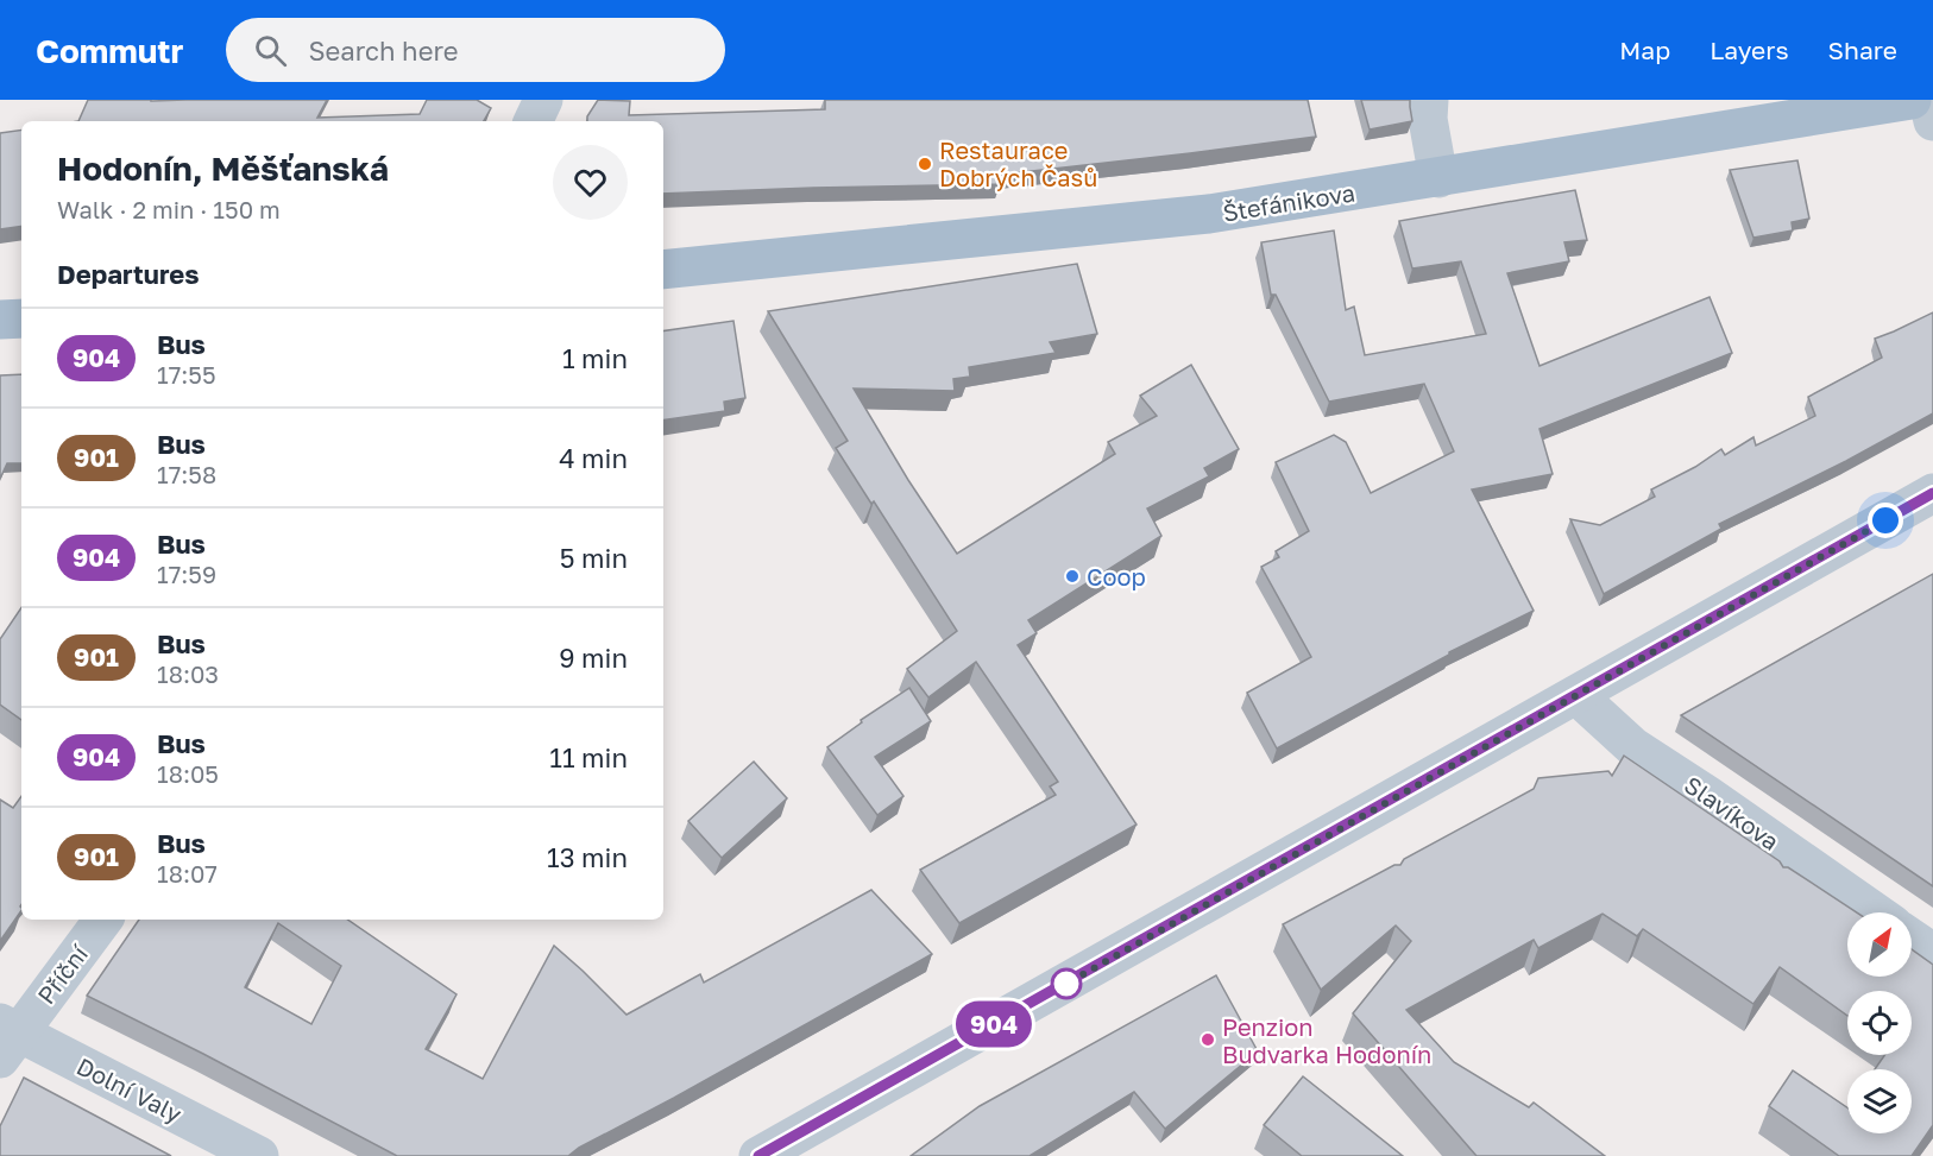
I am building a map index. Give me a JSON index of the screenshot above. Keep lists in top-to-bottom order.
{
  "streets": {
    "main road": ["Štefánikova"],
    "street": ["Slavíkova", "Příční", "Dolní Valy"]
  },
  "crossings": [
    ["Příční", "Dolní Valy"]
  ],
  "places": ["Restaurace Dobrých Časů", "Coop", "Penzion Budvarka Hodonín"],
  "lines": ["bus line 904"],
  "north": "top right",
  "page": {
    "header": "Commutr",
    "search": "Search here",
    "nav": ["Map", "Layers", "Share"],
    "on_map": "904",
    "heading": [
      ["Hodonín, Měšťanská", "Walk · 2 min · 150 m"],
      "Departures"
    ],
    "list": [
      {
        "mark": "904",
        "name": "Bus",
        "note": "17:55",
        "value": "1 min"
      },
      {
        "mark": "901",
        "name": "Bus",
        "note": "17:58",
        "value": "4 min"
      },
      {
        "mark": "904",
        "name": "Bus",
        "note": "17:59",
        "value": "5 min"
      },
      {
        "mark": "901",
        "name": "Bus",
        "note": "18:03",
        "value": "9 min"
      },
      {
        "mark": "904",
        "name": "Bus",
        "note": "18:05",
        "value": "11 min"
      },
      {
        "mark": "901",
        "name": "Bus",
        "note": "18:07",
        "value": "13 min"
      }
    ]
  }
}
